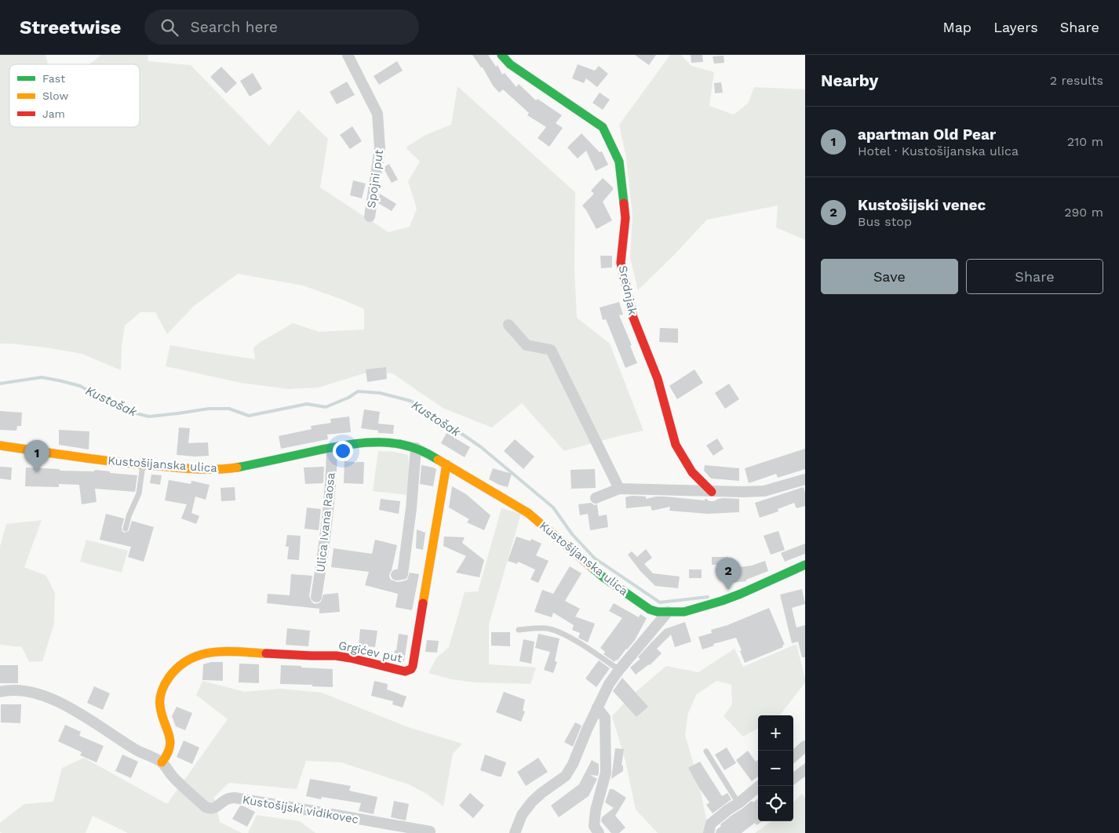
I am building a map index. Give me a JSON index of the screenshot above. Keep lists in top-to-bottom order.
{
  "streets": {
    "street": [
      "Spojni put",
      "Srednjak",
      "Kustošijanska ulica",
      "Ulica Ivana Raosa",
      "Grgićev put",
      "Kustošijski vidikovec"
    ]
  },
  "crossings": [
    ["Kustošijanska ulica", "Ulica Ivana Raosa"],
    ["Kustošijanska ulica", "Grgićev put"],
    ["Grgićev put", "Kustošijski vidikovec"]
  ],
  "water": ["Kustošak"],
  "legend": ["Fast", "Slow", "Jam"],
  "page": {
    "header": "Streetwise",
    "search": "Search here",
    "nav": ["Map", "Layers", "Share"],
    "heading": ["Nearby", "2 results"],
    "list": [
      {
        "mark": "1",
        "name": "apartman Old Pear",
        "note": "Hotel · Kustošijanska ulica",
        "value": "210 m"
      },
      {
        "mark": "2",
        "name": "Kustošijski venec",
        "note": "Bus stop",
        "value": "290 m"
      }
    ],
    "buttons": ["Save", "Share"],
    "pins": ["1", "2"],
    "map_buttons": ["+", "−"]
  }
}
